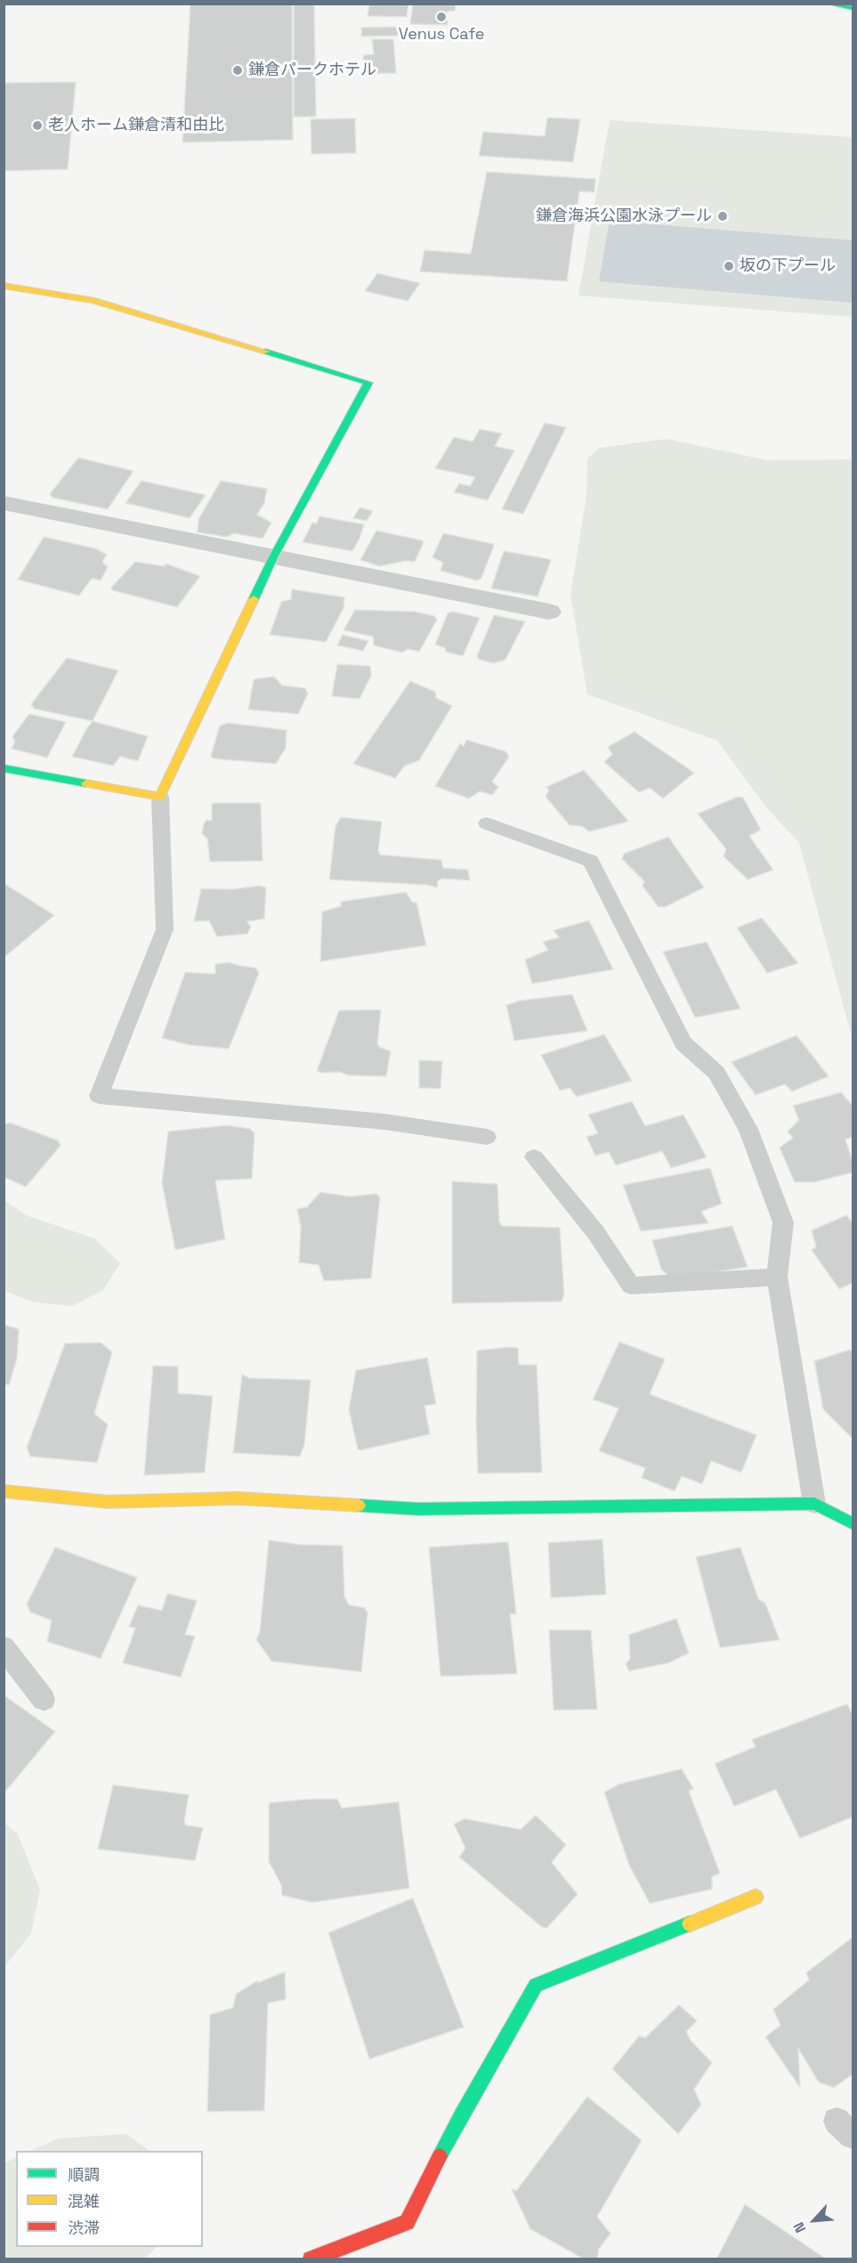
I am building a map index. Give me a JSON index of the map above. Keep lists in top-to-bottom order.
{
  "places": [
    "Venus Cafe",
    "鎌倉パークホテル",
    "老人ホーム鎌倉清和由比",
    "鎌倉海浜公園水泳プール",
    "坂の下プール"
  ],
  "legend": ["順調", "混雑", "渋滞"],
  "north": "bottom left"
}
